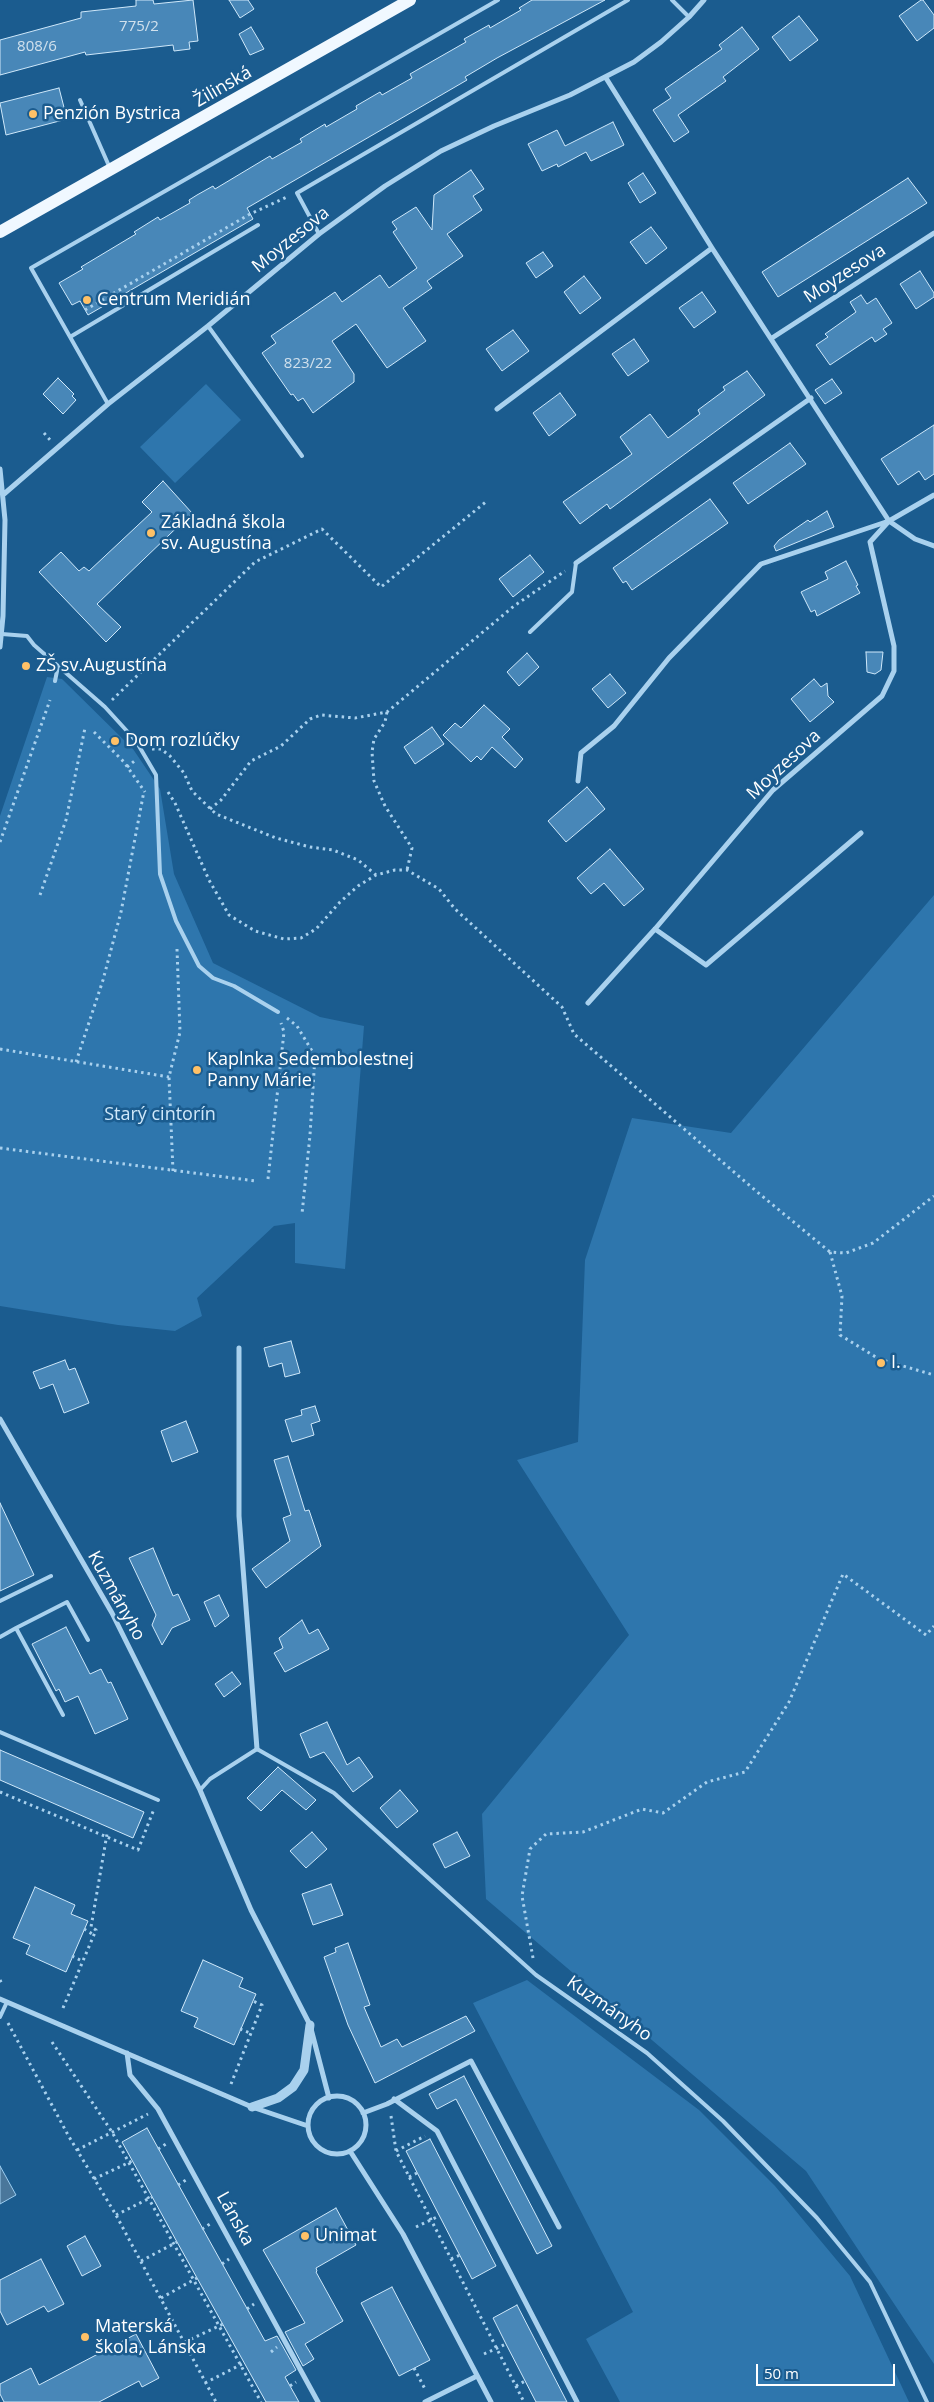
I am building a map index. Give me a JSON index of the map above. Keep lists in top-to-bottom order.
{
  "streets": {
    "main road": ["Žilinská"],
    "street": ["Moyzesova", "Kuzmányho", "Lánska"]
  },
  "parks": ["Starý cintorín"],
  "places": [
    "Penzión Bystrica",
    "Centrum Meridián",
    "Základná škola sv. Augustína",
    "ZŠ sv.Augustína",
    "Dom rozlúčky",
    "Kaplnka Sedembolestnej Panny Márie",
    "I.",
    "Unimat",
    "Materská škola, Lánska"
  ],
  "house_numbers": ["775/2", "808/6", "823/22"],
  "scale_bar": "50 m"
}
